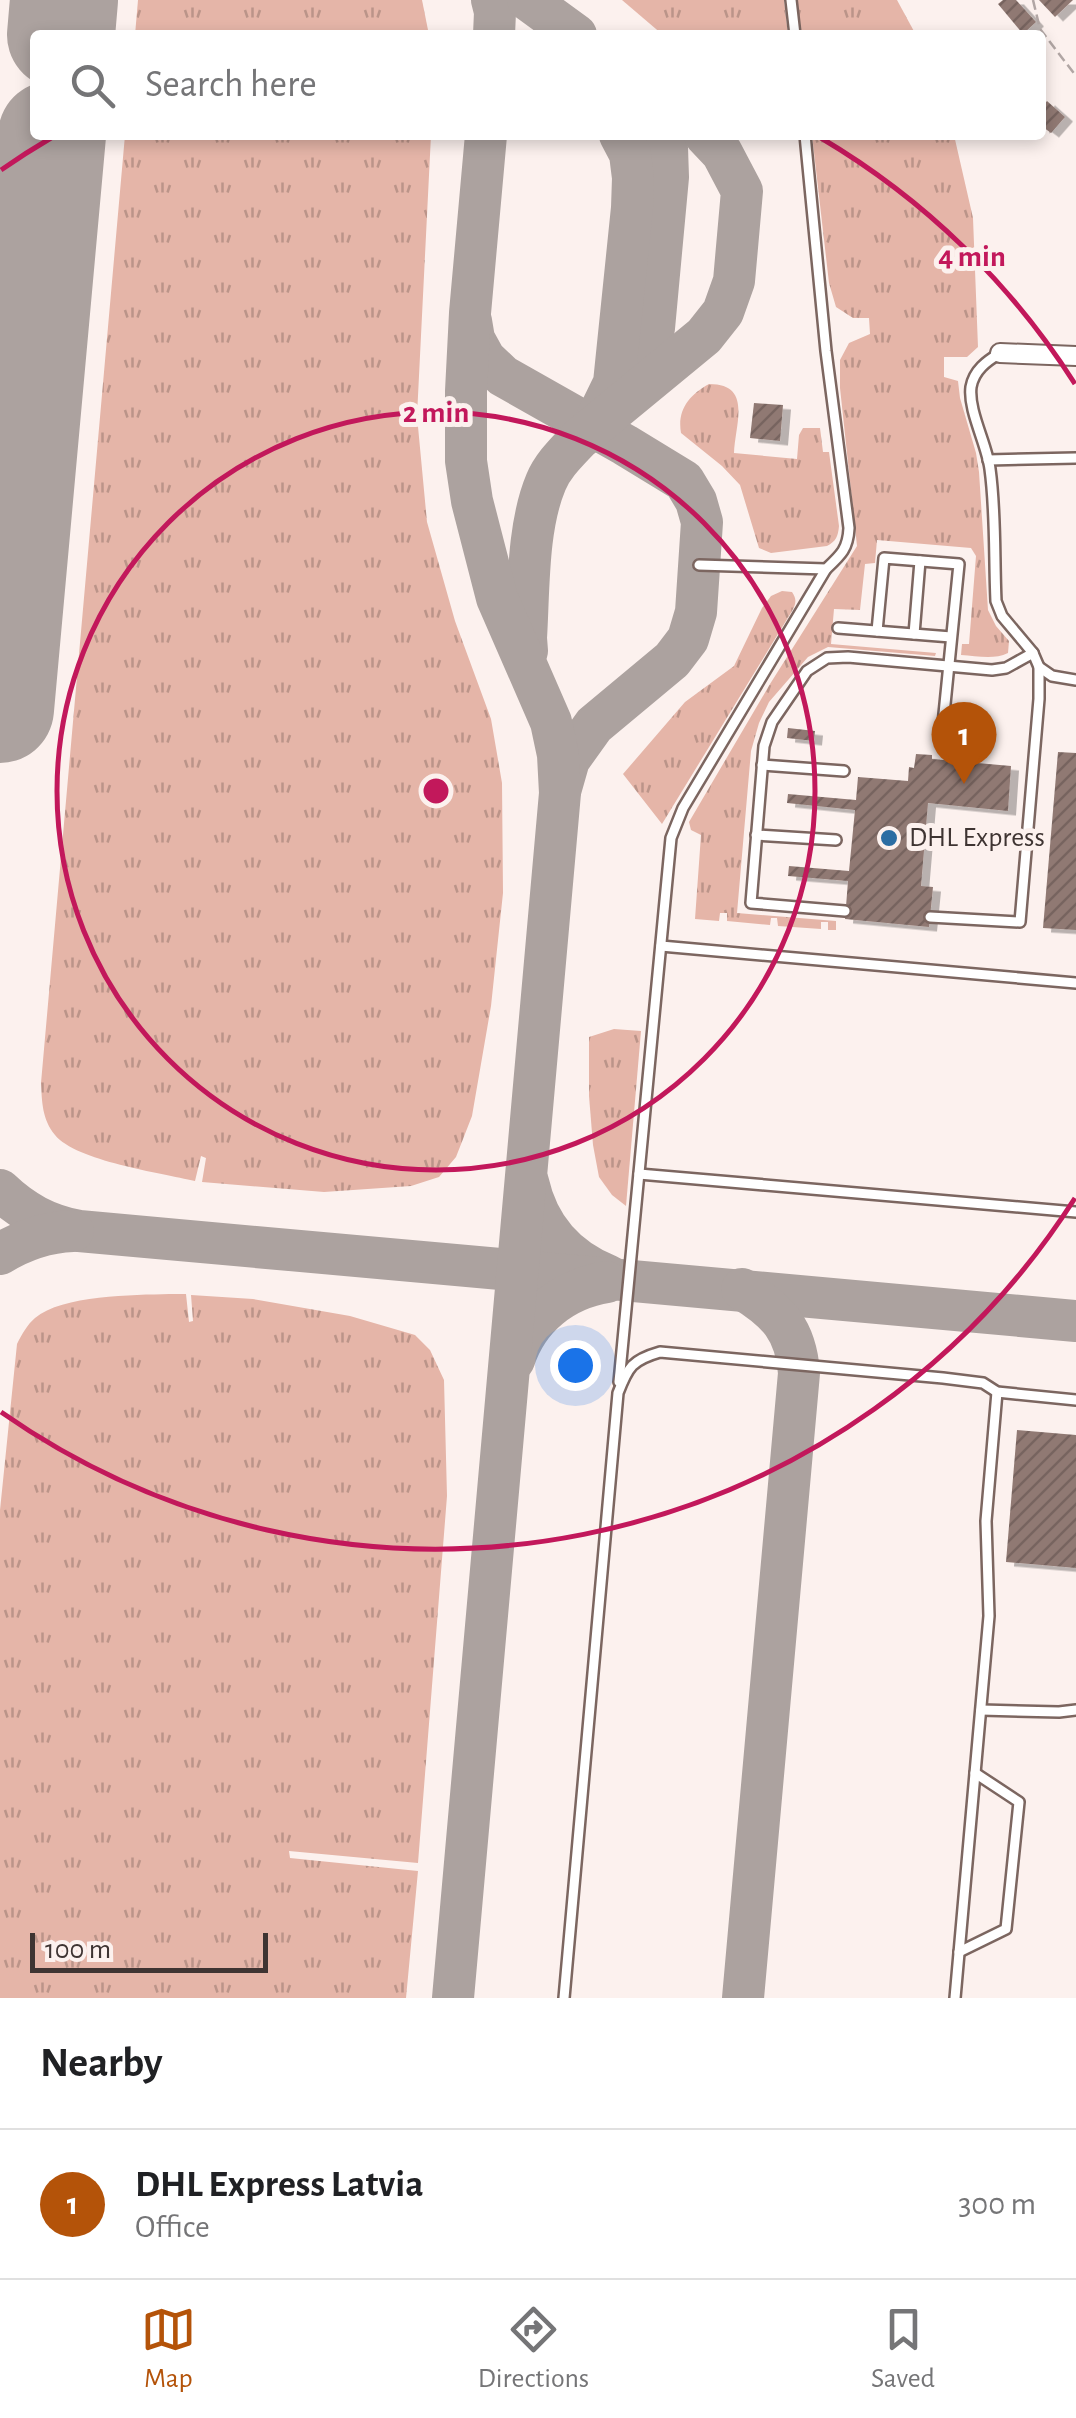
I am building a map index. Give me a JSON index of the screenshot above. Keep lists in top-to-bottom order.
{
  "places": ["DHL Express"],
  "scale_bar": "100 m",
  "page": {
    "search": "Search here",
    "pins": "1",
    "scale": "100 m",
    "heading": "Nearby",
    "list": [
      {
        "mark": "1",
        "name": "DHL Express Latvia",
        "note": "Office",
        "value": "300 m"
      }
    ],
    "nav": ["Map", "Directions", "Saved"]
  },
  "rings": ["4 min", "2 min"]
}
